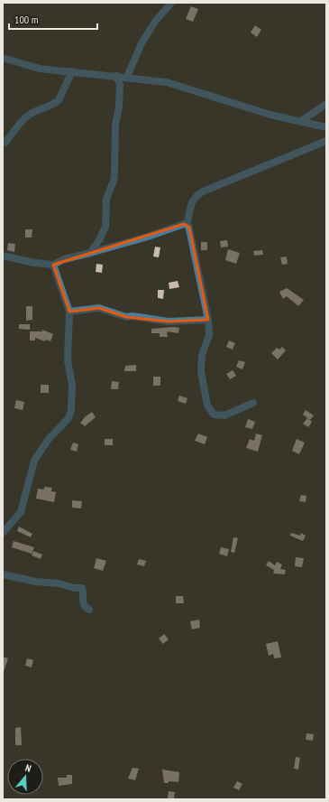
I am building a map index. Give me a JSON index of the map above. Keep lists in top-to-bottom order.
{
  "scale_bar": "100 m",
  "north": "top"
}
